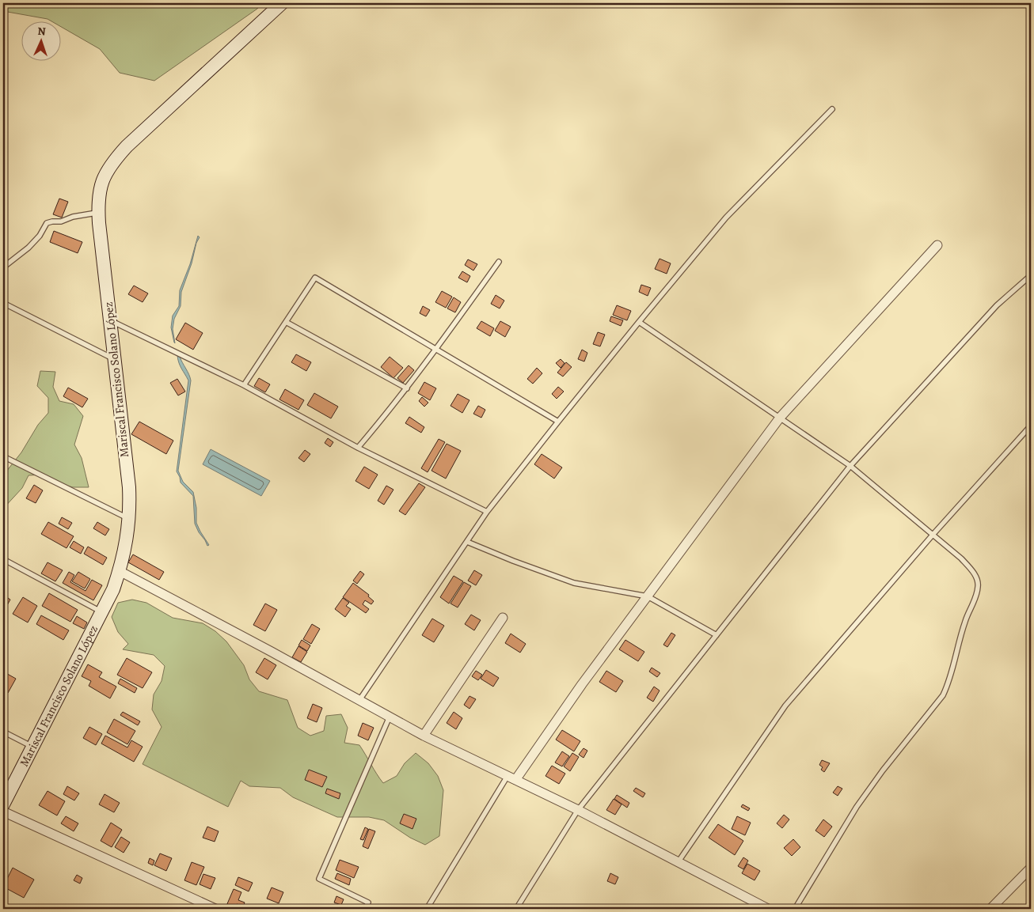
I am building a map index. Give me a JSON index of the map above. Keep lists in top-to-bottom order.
{
  "streets": {
    "main road": ["Mariscal Francisco Solano López"]
  },
  "north": "top"
}
